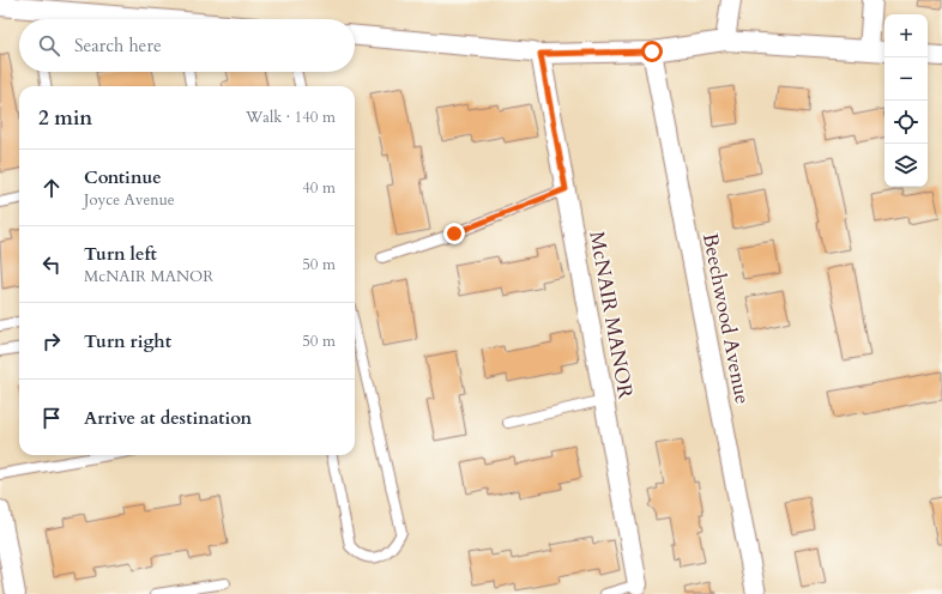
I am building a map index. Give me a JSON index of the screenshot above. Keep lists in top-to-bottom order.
{
  "streets": {
    "street": ["McNAIR MANOR", "Beechwood Avenue"]
  },
  "page": {
    "map_buttons": ["+", "−"],
    "search": "Search here",
    "heading": ["2 min", "Walk · 140 m"],
    "list": [
      ["Continue", "Joyce Avenue", "40 m"],
      ["Turn left", "McNAIR MANOR", "50 m"],
      ["Turn right", "50 m"],
      "Arrive at destination"
    ]
  }
}
